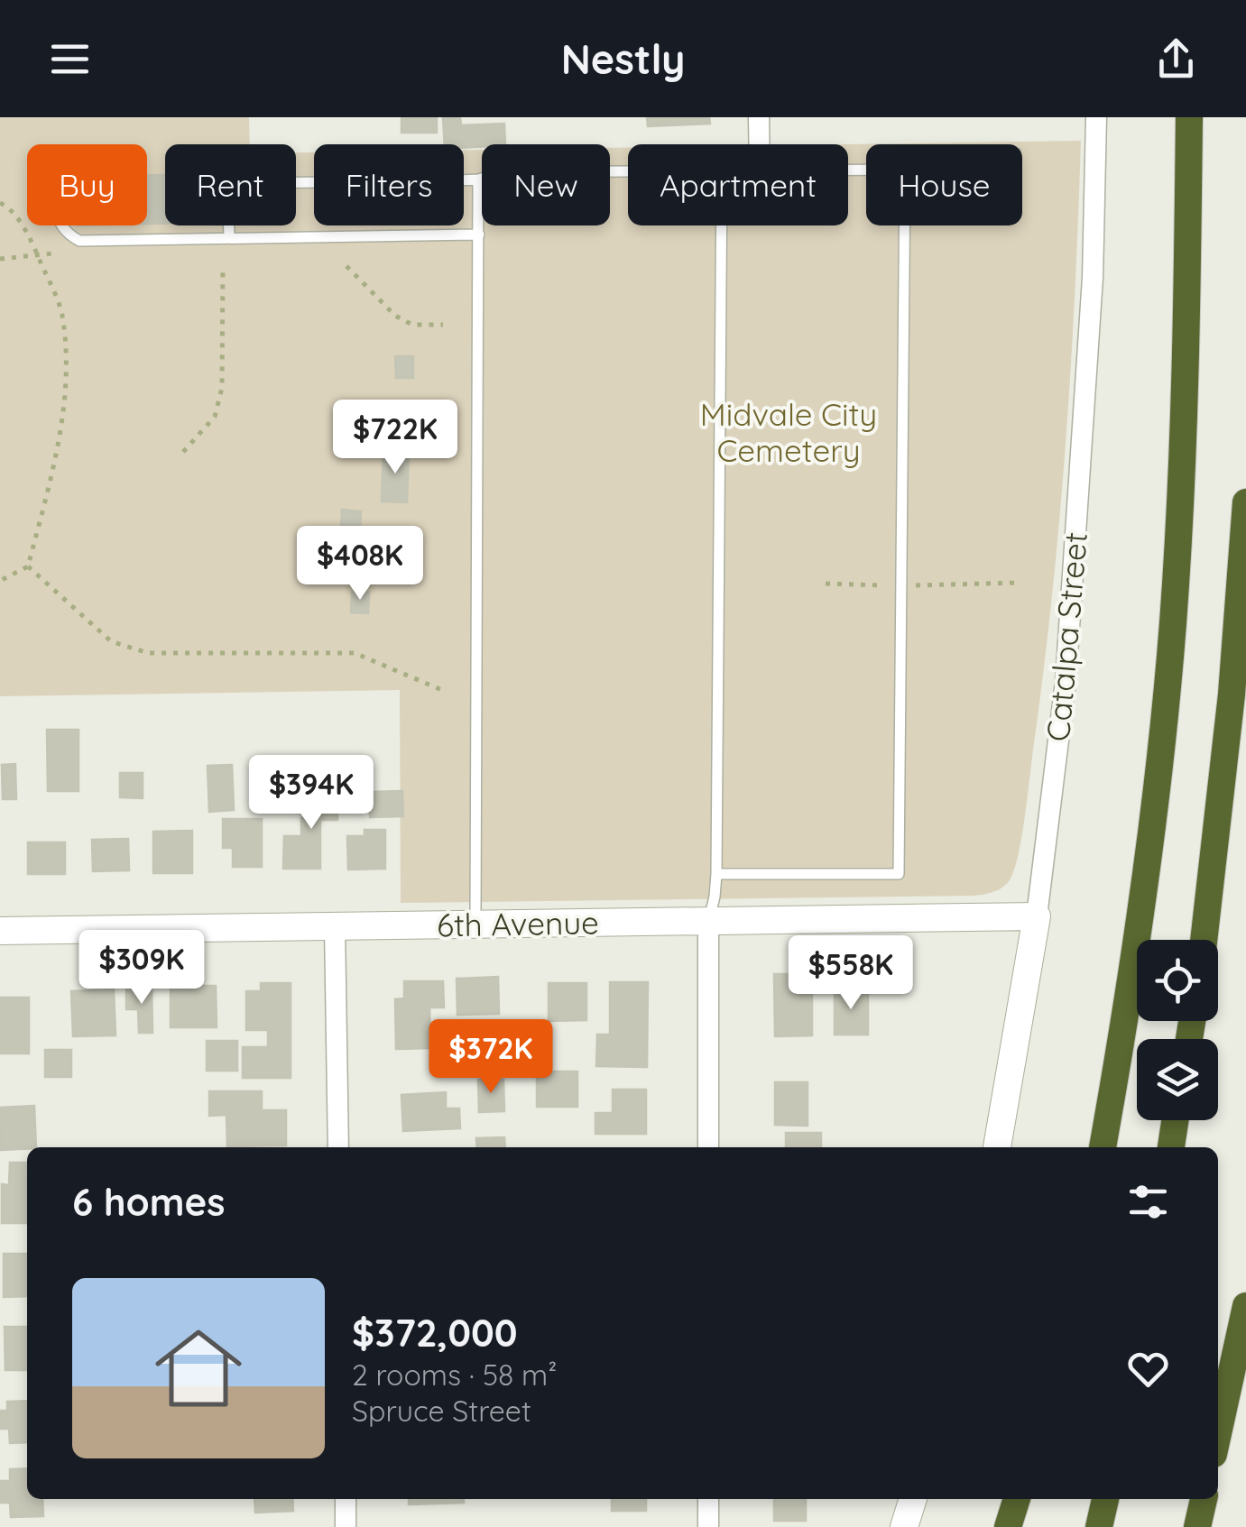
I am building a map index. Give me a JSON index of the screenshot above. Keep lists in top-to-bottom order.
{
  "streets": {
    "street": ["Catalpa Street", "6th Avenue"]
  },
  "crossings": [
    ["Catalpa Street", "6th Avenue"]
  ],
  "parks": ["Midvale City Cemetery"],
  "page": {
    "header": "Nestly",
    "chip": [
      "Buy",
      "Rent",
      "Filters",
      "New",
      "Apartment",
      "House"
    ],
    "price": [
      "$722K",
      "$408K",
      "$394K",
      "$309K",
      "$558K",
      "$372K"
    ],
    "heading": "6 homes",
    "list": [
      {
        "name": "$372,000",
        "note": "2 rooms · 58 m² · Spruce Street"
      }
    ]
  }
}
